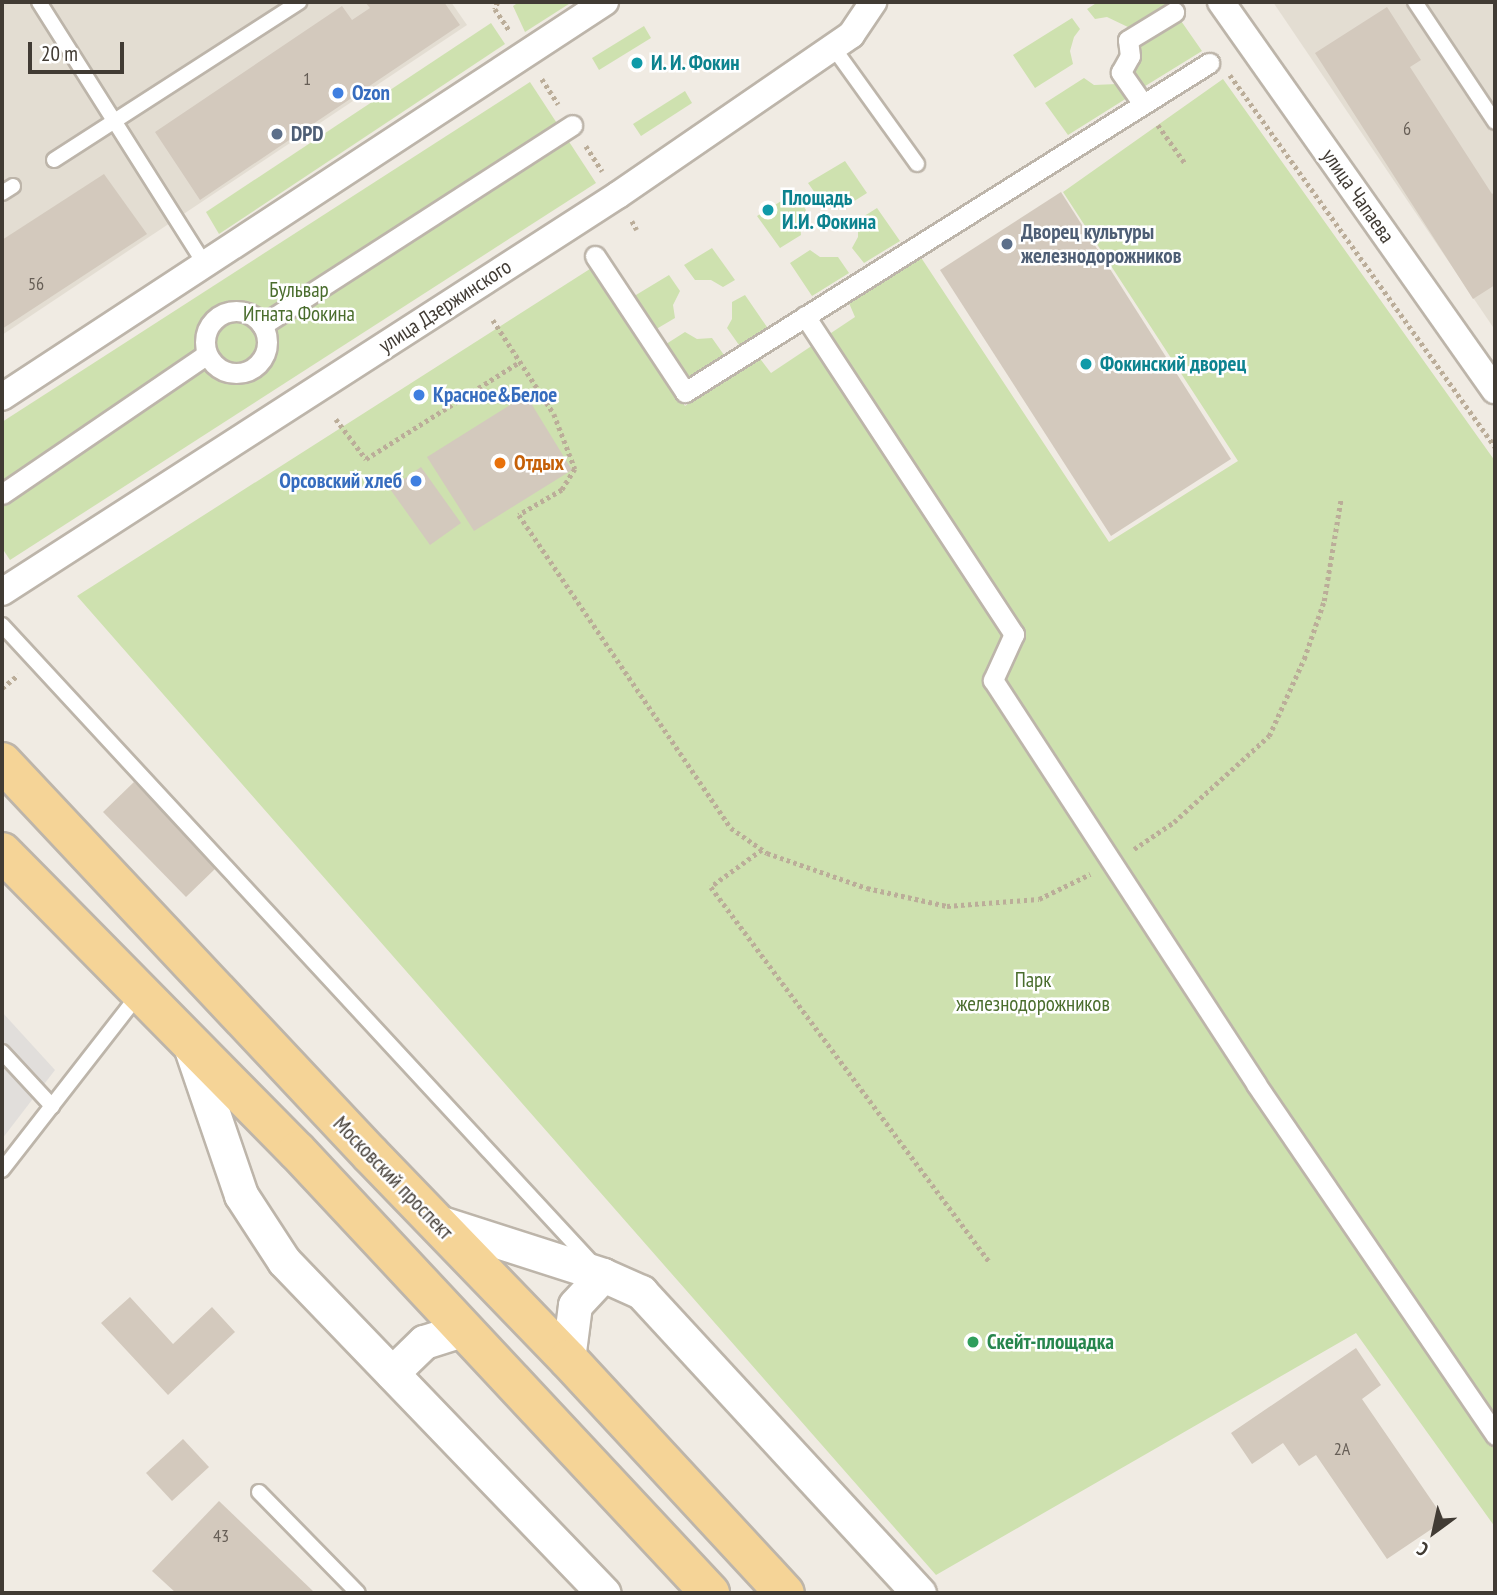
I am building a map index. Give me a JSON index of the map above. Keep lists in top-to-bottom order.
{
  "streets": {
    "main road": ["Московский проспект"],
    "street": ["улица Чапаева", "улица Дзержинского"]
  },
  "parks": ["Бульвар Игната Фокина", "Парк железнодорожников"],
  "places": [
    "И. И. Фокин",
    "Ozon",
    "DPD",
    "Площадь И.И. Фокина",
    "Дворец культуры железнодорожников",
    "Фокинский дворец",
    "Красное&Белое",
    "Отдых",
    "Орсовский хлеб",
    "Скейт-площадка"
  ],
  "house_numbers": [
    "1",
    "6",
    "56",
    "2А",
    "43"
  ],
  "scale_bar": "20 m",
  "north": "bottom left"
}
